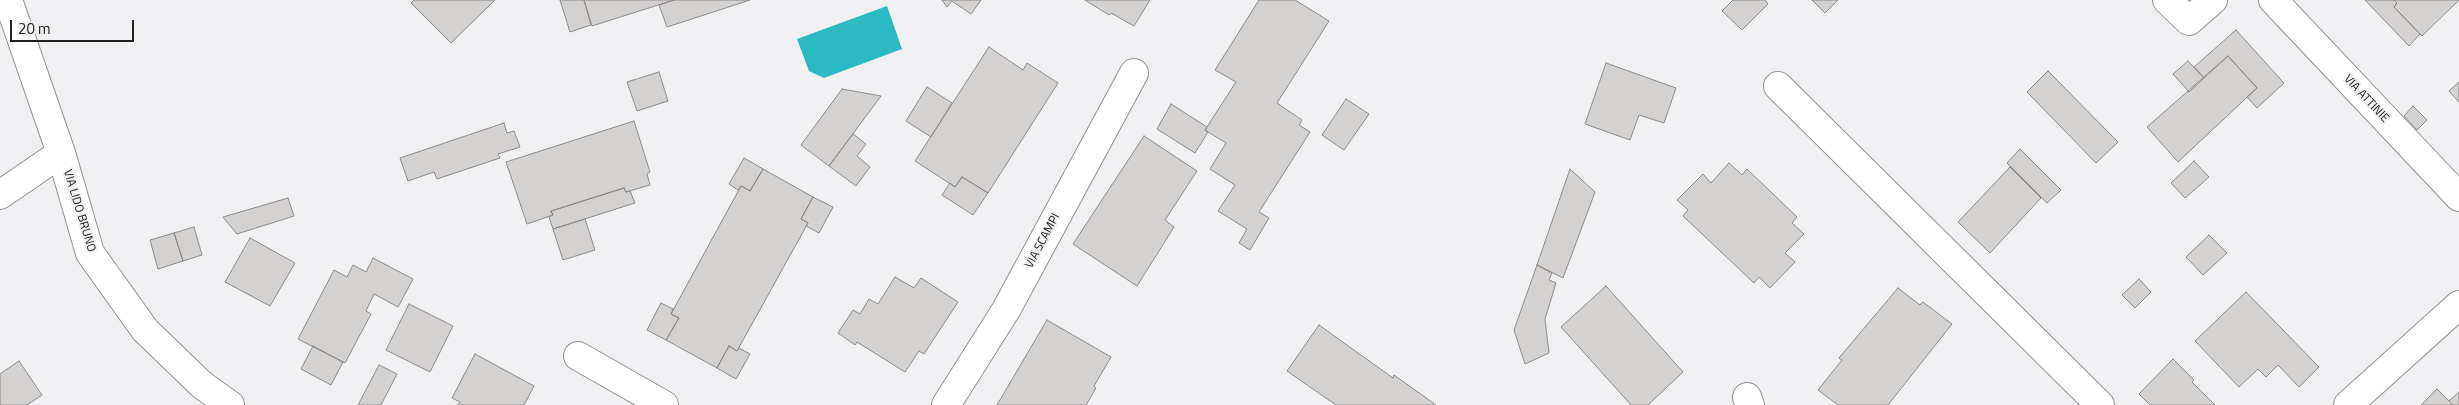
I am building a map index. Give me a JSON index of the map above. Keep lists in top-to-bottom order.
{
  "streets": {
    "street": ["VIA ATTINIE", "VIA LIDO BRUNO", "VIA SCAMPI"]
  },
  "scale_bar": "20 m"
}
